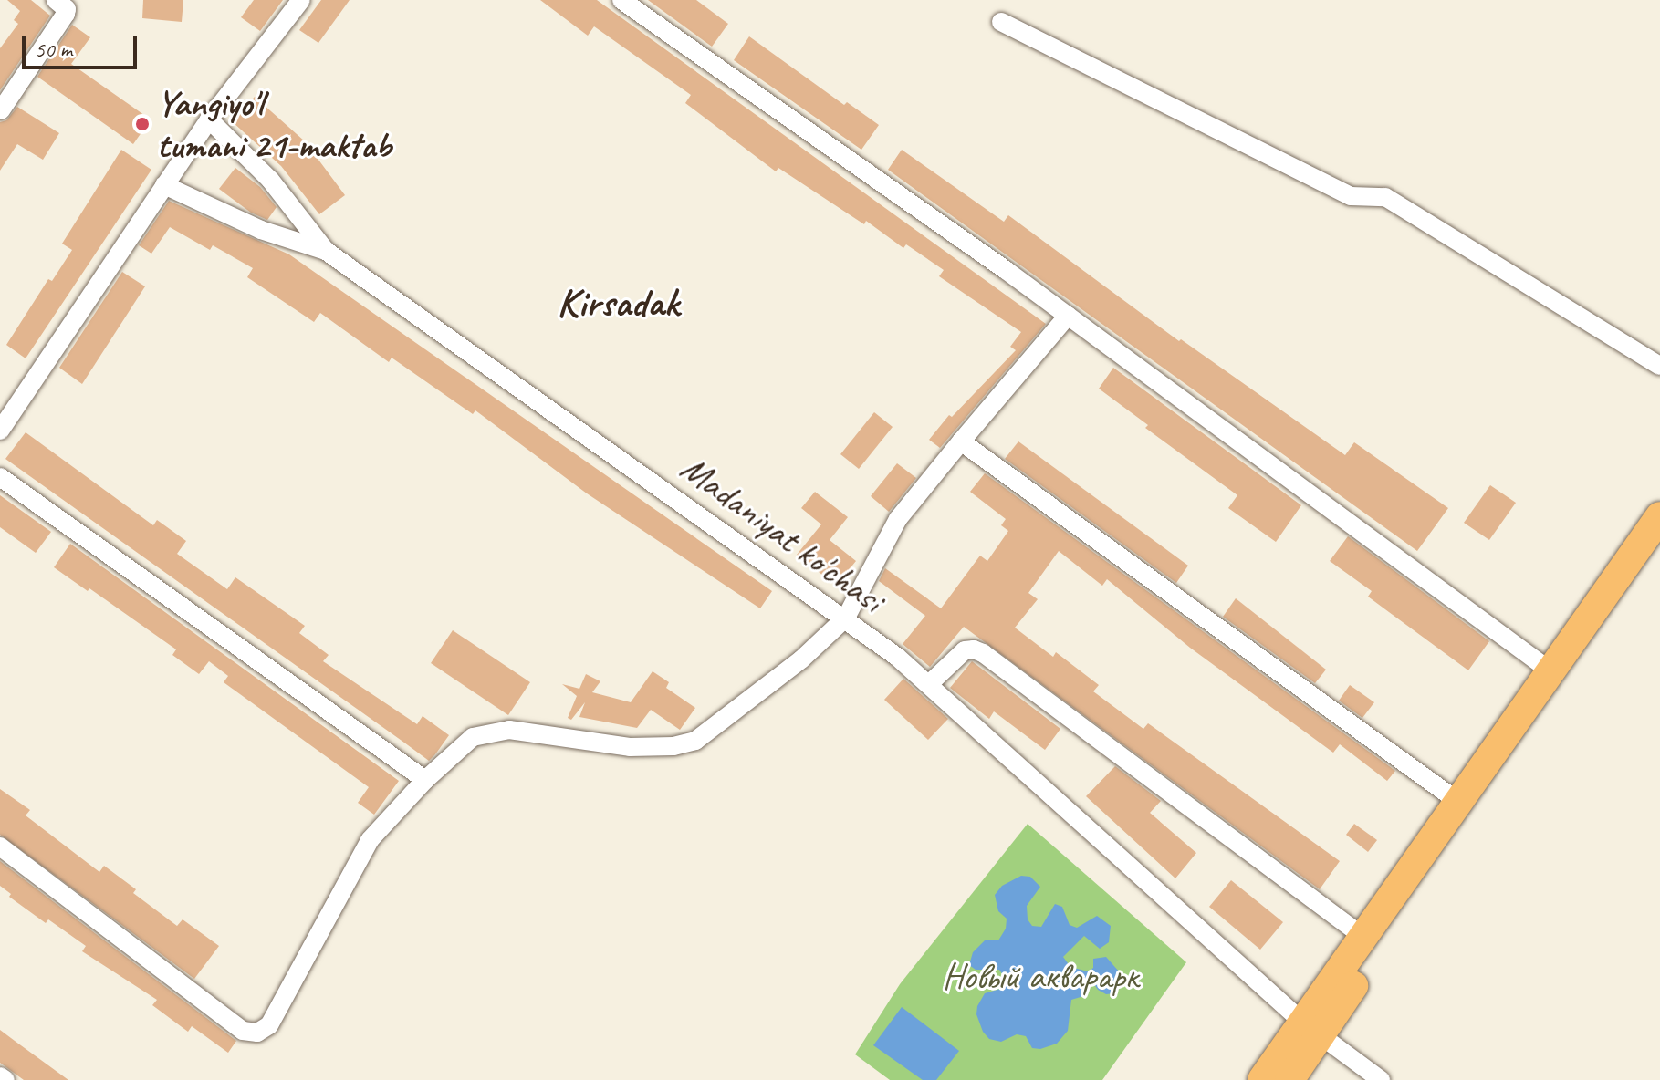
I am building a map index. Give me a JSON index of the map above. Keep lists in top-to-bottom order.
{
  "streets": {
    "street": ["Madaniyat ko'chasi"]
  },
  "districts": ["Kirsadak"],
  "parks": ["Новый акварарк"],
  "places": ["Yangiyo'l tumani 21-maktab"],
  "scale_bar": "50 m"
}
